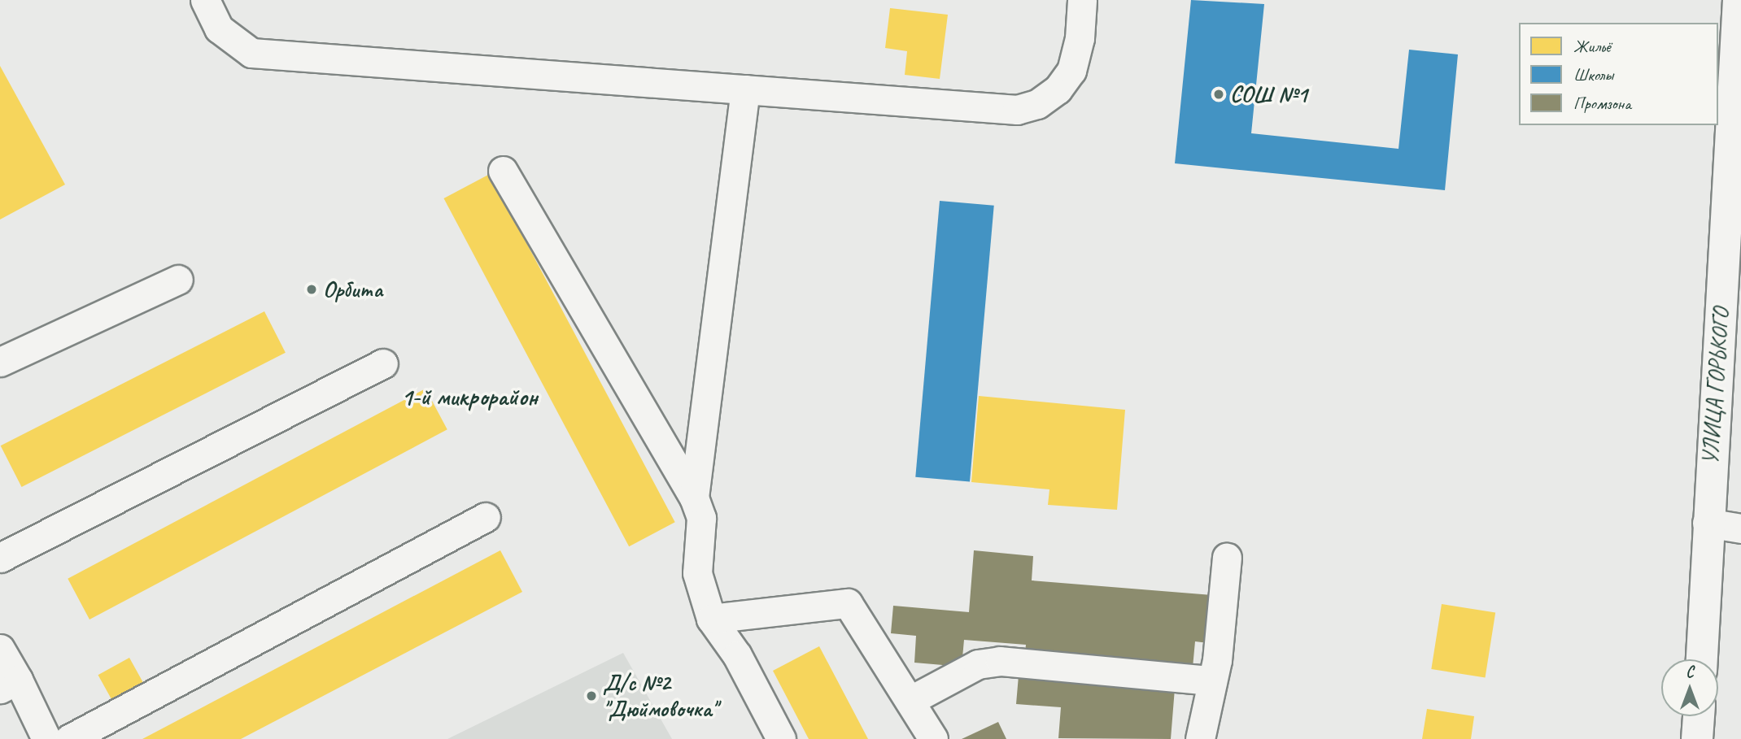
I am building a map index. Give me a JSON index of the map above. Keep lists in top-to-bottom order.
{
  "streets": {
    "main road": ["УЛИЦА ГОРЬКОГО"]
  },
  "districts": ["1-й микрорайон"],
  "places": ["СОШ №1", "Орбита", "Д/с №2 \"Дюймовочка\""],
  "legend": ["Жильё", "Школы", "Промзона"],
  "north": "top"
}
